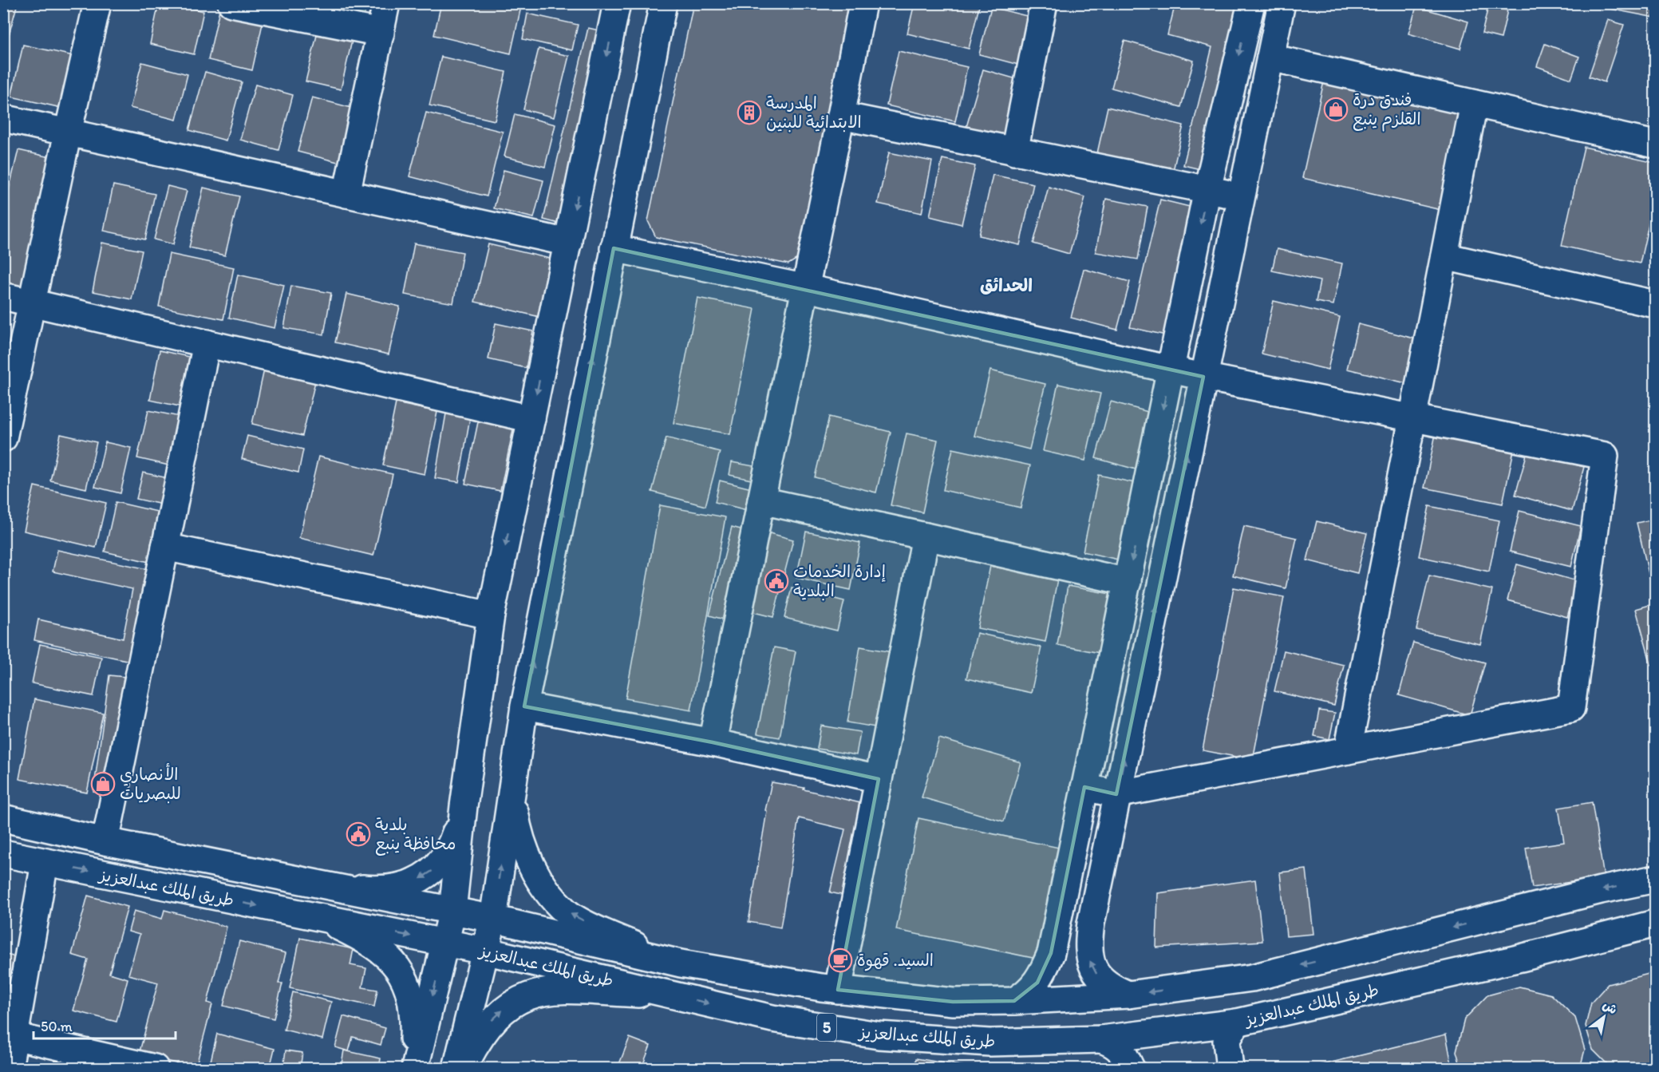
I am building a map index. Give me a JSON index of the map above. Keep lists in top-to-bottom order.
{
  "streets": {
    "main road": ["طريق الملك عبدالعزيز", "5"]
  },
  "districts": ["الحدائق"],
  "places": {
    "shop": ["فندق درة القلزم ينبع", "الأنصاري للبصريات"],
    "building": ["المدرسة الابتدائية للبنين"],
    "public building": ["إدارة الخدمات البلدية", "بلدية محافظة ينبع"],
    "cafe": ["السيد. قهوة"]
  },
  "scale_bar": "50 m",
  "north": "top right"
}
